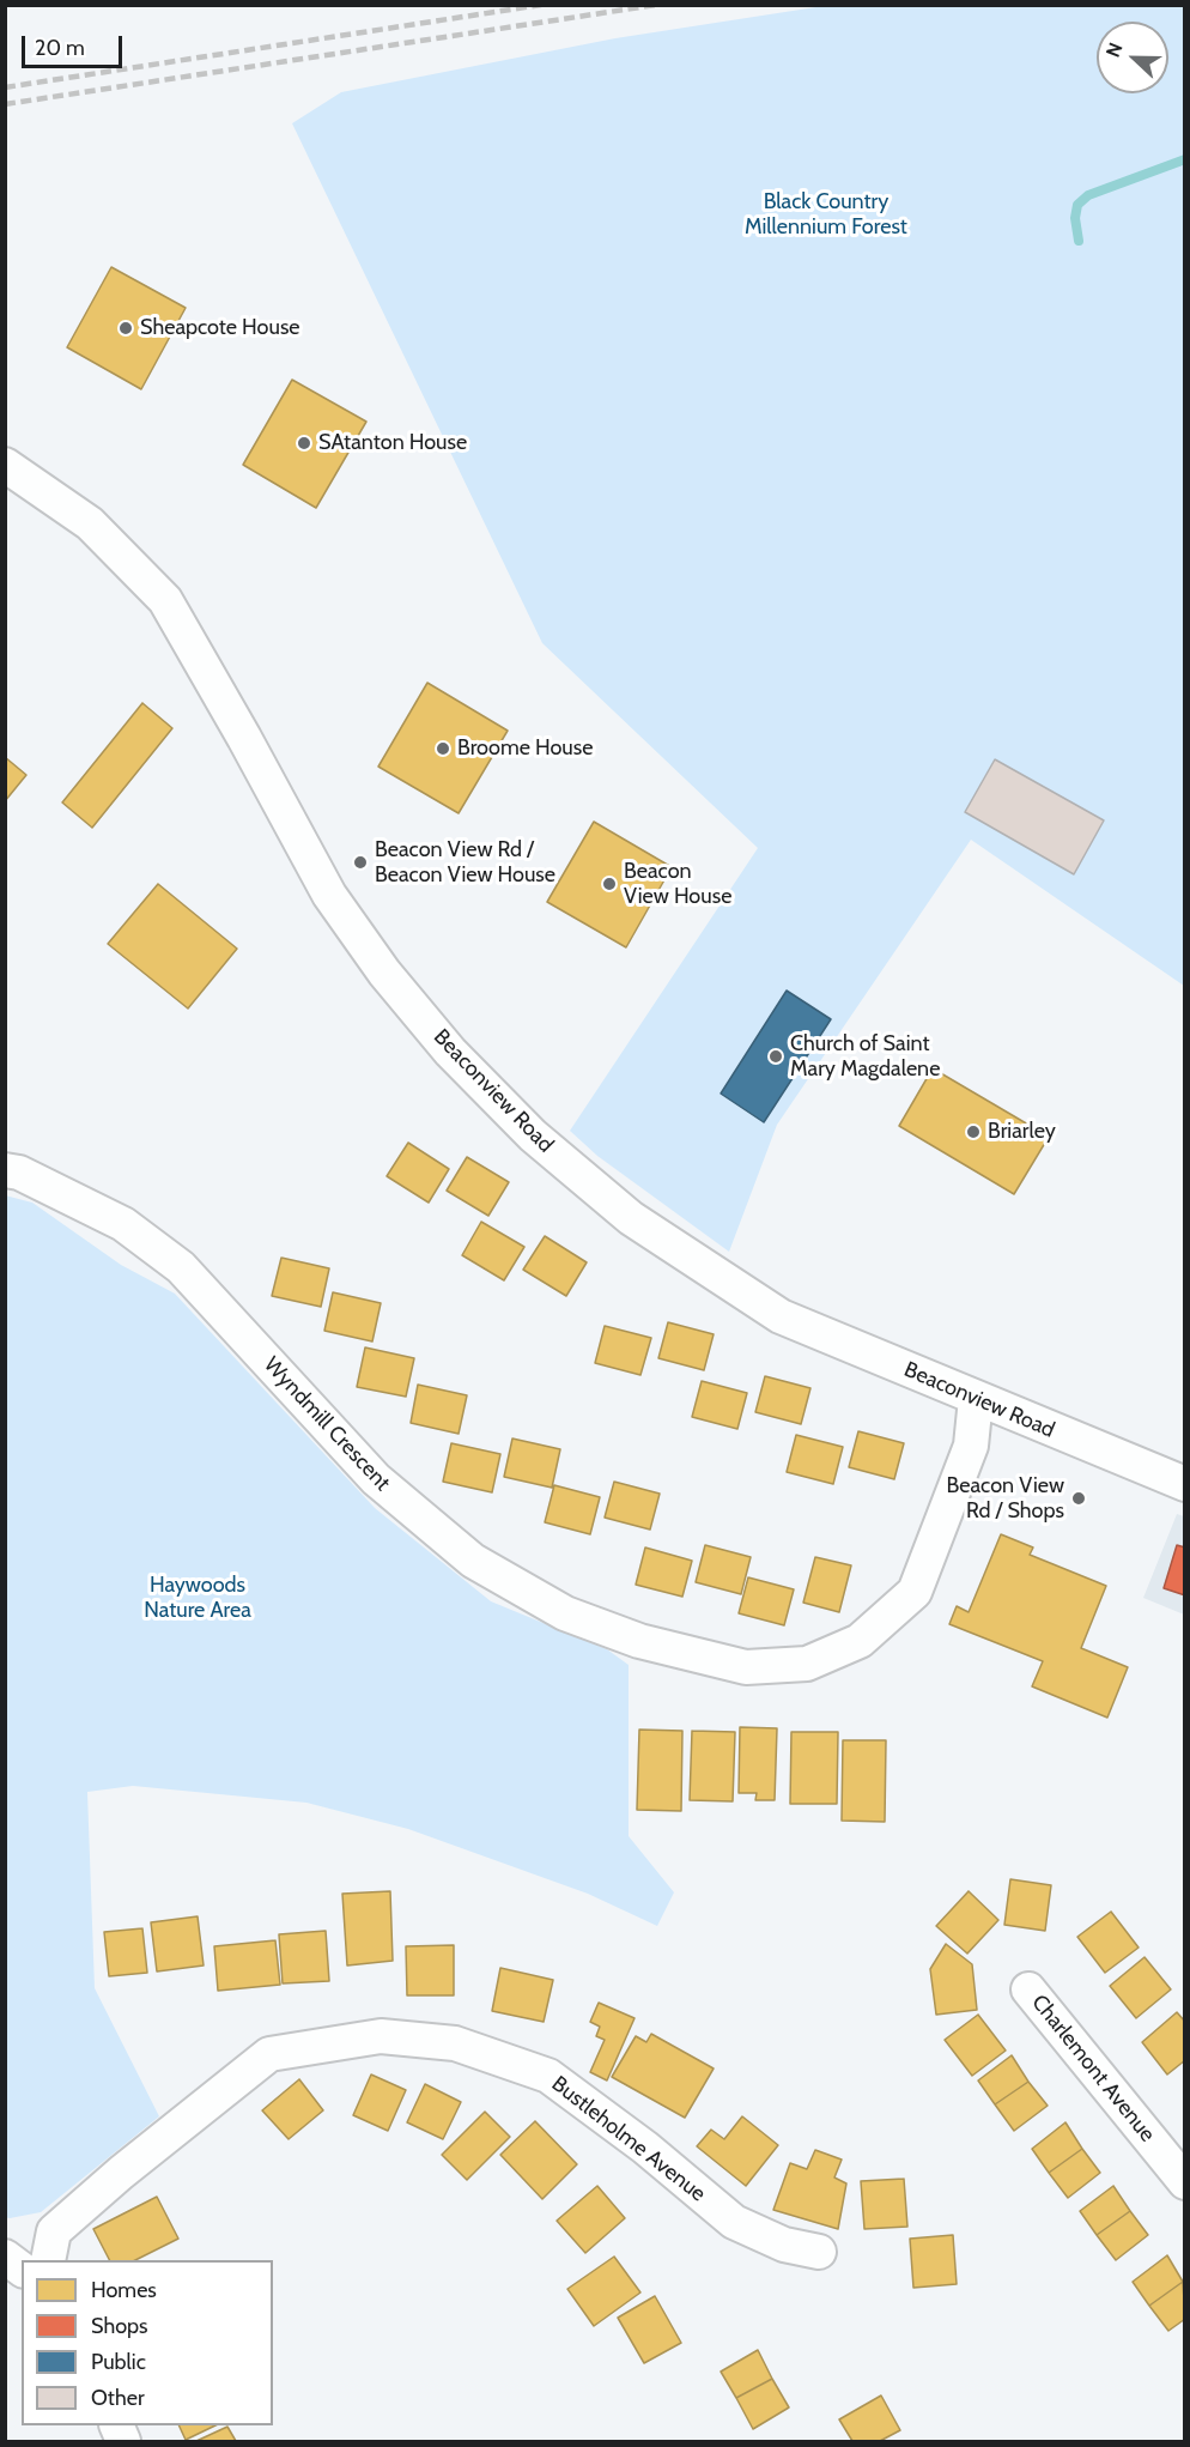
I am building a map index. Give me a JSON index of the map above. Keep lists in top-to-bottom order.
{
  "streets": {
    "street": [
      "Beaconview Road",
      "Wyndmill Crescent",
      "Charlemont Avenue",
      "Bustleholme Avenue"
    ]
  },
  "crossings": [
    ["Beaconview Road", "Wyndmill Crescent"]
  ],
  "parks": ["Black Country Millennium Forest", "Haywoods Nature Area"],
  "places": [
    "Sheapcote House",
    "SAtanton House",
    "Broome House",
    "Beacon View Rd / Beacon View House",
    "Beacon View House",
    "Church of Saint Mary Magdalene",
    "Briarley",
    "Beacon View Rd / Shops"
  ],
  "legend": [
    "Homes",
    "Shops",
    "Public",
    "Other"
  ],
  "scale_bar": "20 m",
  "north": "left"
}
